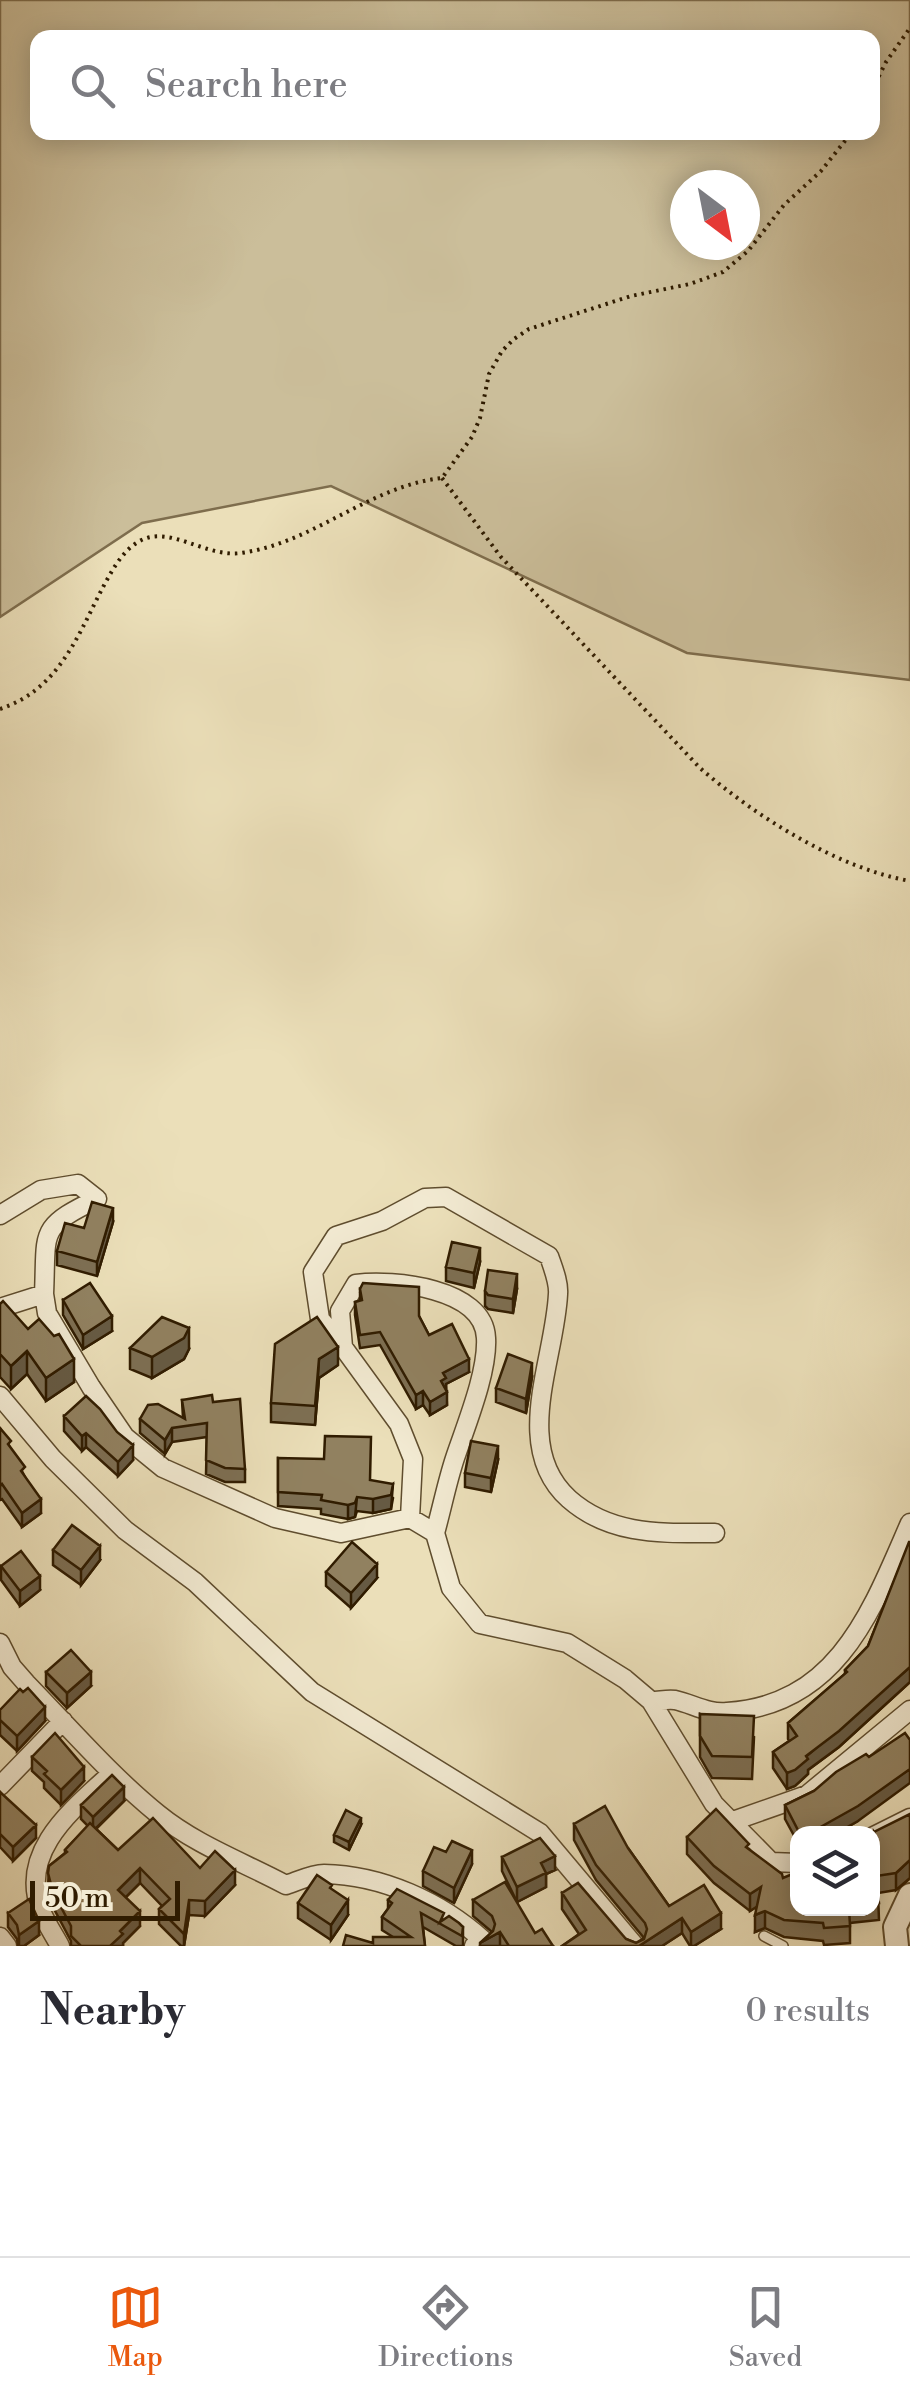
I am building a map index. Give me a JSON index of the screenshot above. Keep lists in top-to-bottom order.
{
  "scale_bar": "50 m",
  "north": "bottom right",
  "page": {
    "search": "Search here",
    "scale": "50 m",
    "heading": ["Nearby", "0 results"],
    "nav": ["Map", "Directions", "Saved"]
  }
}
